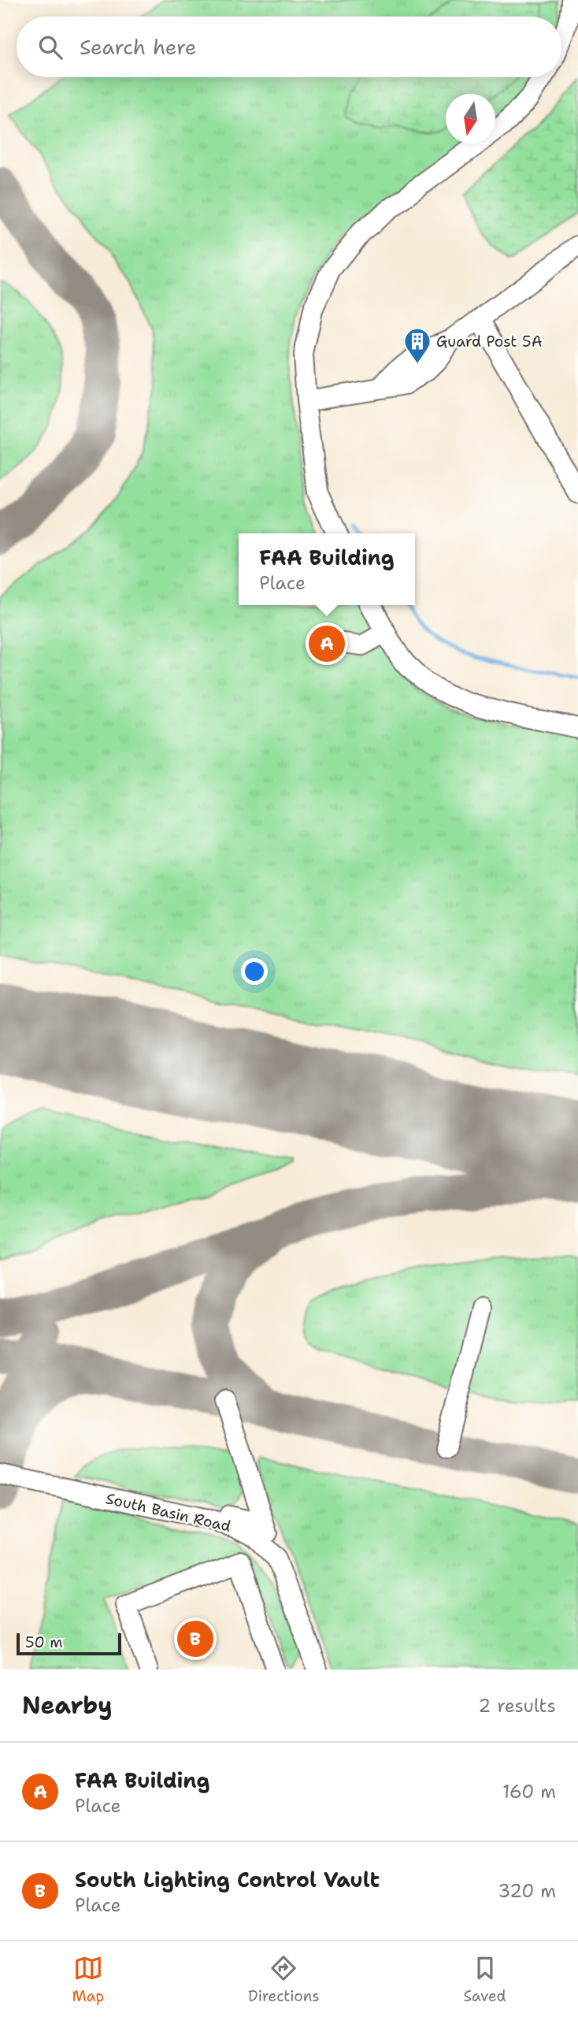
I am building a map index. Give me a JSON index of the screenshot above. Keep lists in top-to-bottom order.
{
  "streets": {
    "lane": ["South Basin Road"]
  },
  "places": {
    "building": ["Guard Post 5A"]
  },
  "scale_bar": "50 m",
  "north": "bottom",
  "page": {
    "search": "Search here",
    "popup": ["FAA Building", "Place"],
    "pins": ["A", "B"],
    "scale": "50 m",
    "heading": ["Nearby", "2 results"],
    "list": [
      {
        "mark": "A",
        "name": "FAA Building",
        "note": "Place",
        "value": "160 m"
      },
      {
        "mark": "B",
        "name": "South Lighting Control Vault",
        "note": "Place",
        "value": "320 m"
      }
    ],
    "nav": ["Map", "Directions", "Saved"]
  }
}
